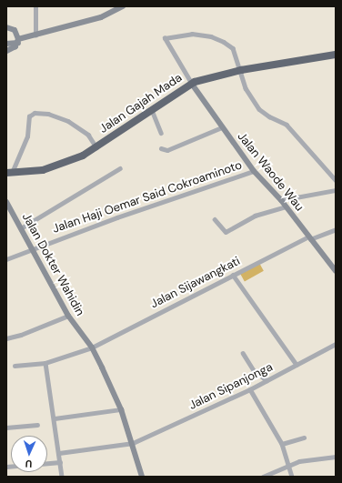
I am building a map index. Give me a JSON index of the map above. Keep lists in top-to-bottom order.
{
  "streets": {
    "highway": ["Jalan Gajah Mada"],
    "street": [
      "Jalan Waode Wau",
      "Jalan Haji Oemar Said Cokroaminoto",
      "Jalan Dokter Wahidin",
      "Jalan Sijawangkati",
      "Jalan Sipanjonga"
    ]
  },
  "crossings": [
    ["Jalan Gajah Mada", "Jalan Waode Wau"],
    ["Jalan Waode Wau", "Jalan Haji Oemar Said Cokroaminoto"],
    ["Jalan Waode Wau", "Jalan Sijawangkati"],
    ["Jalan Haji Oemar Said Cokroaminoto", "Jalan Dokter Wahidin"],
    ["Jalan Dokter Wahidin", "Jalan Sijawangkati"],
    ["Jalan Dokter Wahidin", "Jalan Sipanjonga"]
  ],
  "north": "bottom"
}
